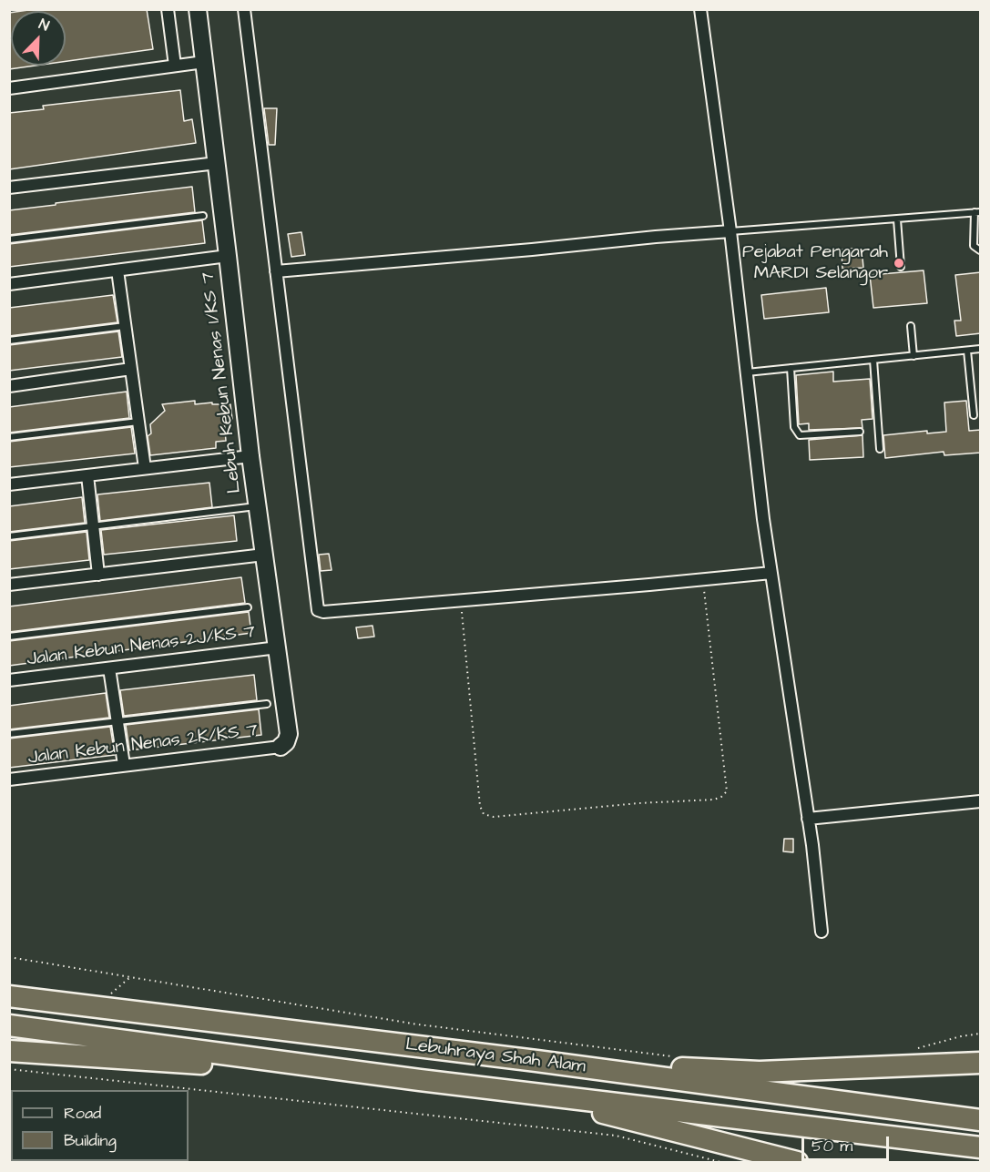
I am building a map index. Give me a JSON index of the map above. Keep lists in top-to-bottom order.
{
  "streets": {
    "highway": ["Lebuhraya Shah Alam"],
    "street": ["Lebuh Kebun Nenas 1/KS 7", "Jalan Kebun Nenas 2J/KS 7", "Jalan Kebun Nenas 2K/KS 7"]
  },
  "crossings": [
    ["Lebuh Kebun Nenas 1/KS 7", "Jalan Kebun Nenas 2J/KS 7"],
    ["Lebuh Kebun Nenas 1/KS 7", "Jalan Kebun Nenas 2K/KS 7"]
  ],
  "places": ["Pejabat Pengarah MARDI Selangor"],
  "legend": ["Road", "Building"],
  "scale_bar": "50 m",
  "north": "top right"
}
